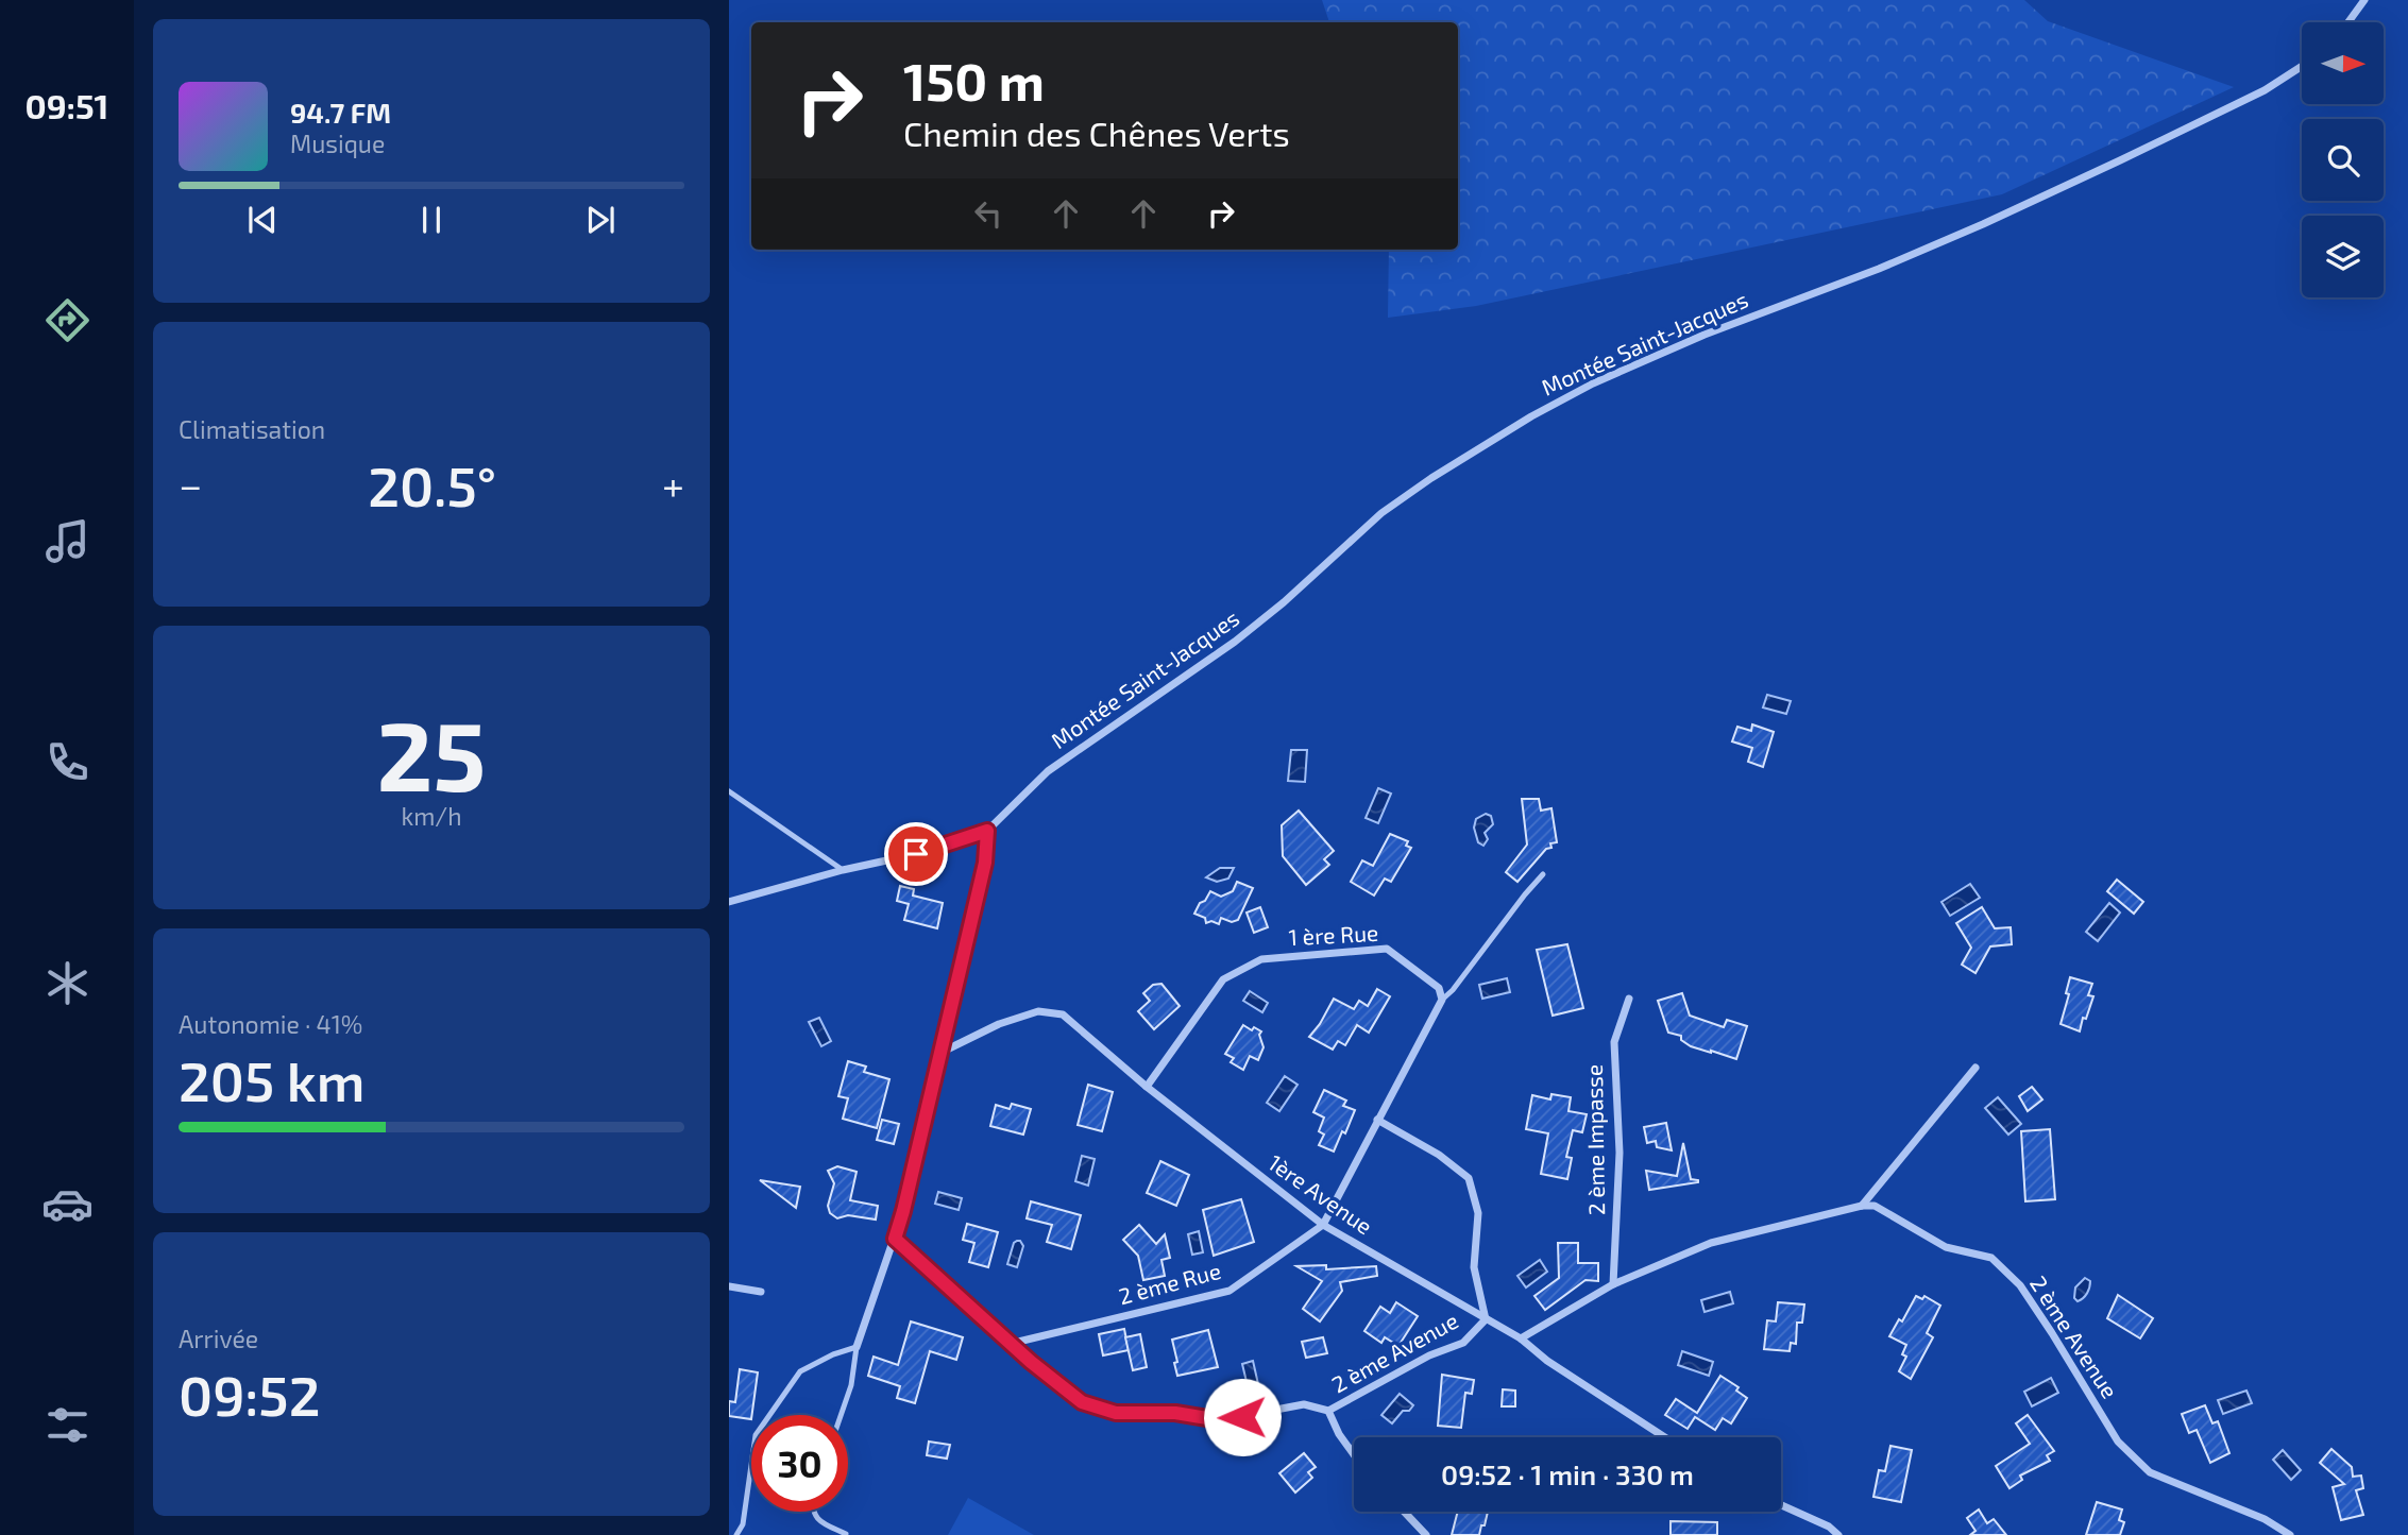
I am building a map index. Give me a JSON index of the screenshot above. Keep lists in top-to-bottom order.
{
  "streets": {
    "street": [
      "Montée Saint-Jacques",
      "1 ère Rue",
      "2 ème Impasse",
      "1ère Avenue",
      "2 ème Rue",
      "2 ème Avenue"
    ]
  },
  "crossings": [
    ["1 ère Rue", "1ère Avenue"],
    ["1ère Avenue", "2 ème Rue"],
    ["1ère Avenue", "2 ème Avenue"],
    ["2 ème Rue", "2 ème Avenue"]
  ],
  "north": "right",
  "page": {
    "tabs": "09:51",
    "turn": ["150 m", "Chemin des Chênes Verts"],
    "song": ["94.7 FM", "Musique"],
    "tile": [
      "Climatisation",
      ["25", "km/h"],
      ["Autonomie · 41%", "205 km"],
      ["Arrivée", "09:52"]
    ],
    "heat": ["−", "20.5°", "+"],
    "limit": "30",
    "trip": "09:52 · 1 min · 330 m"
  }
}
